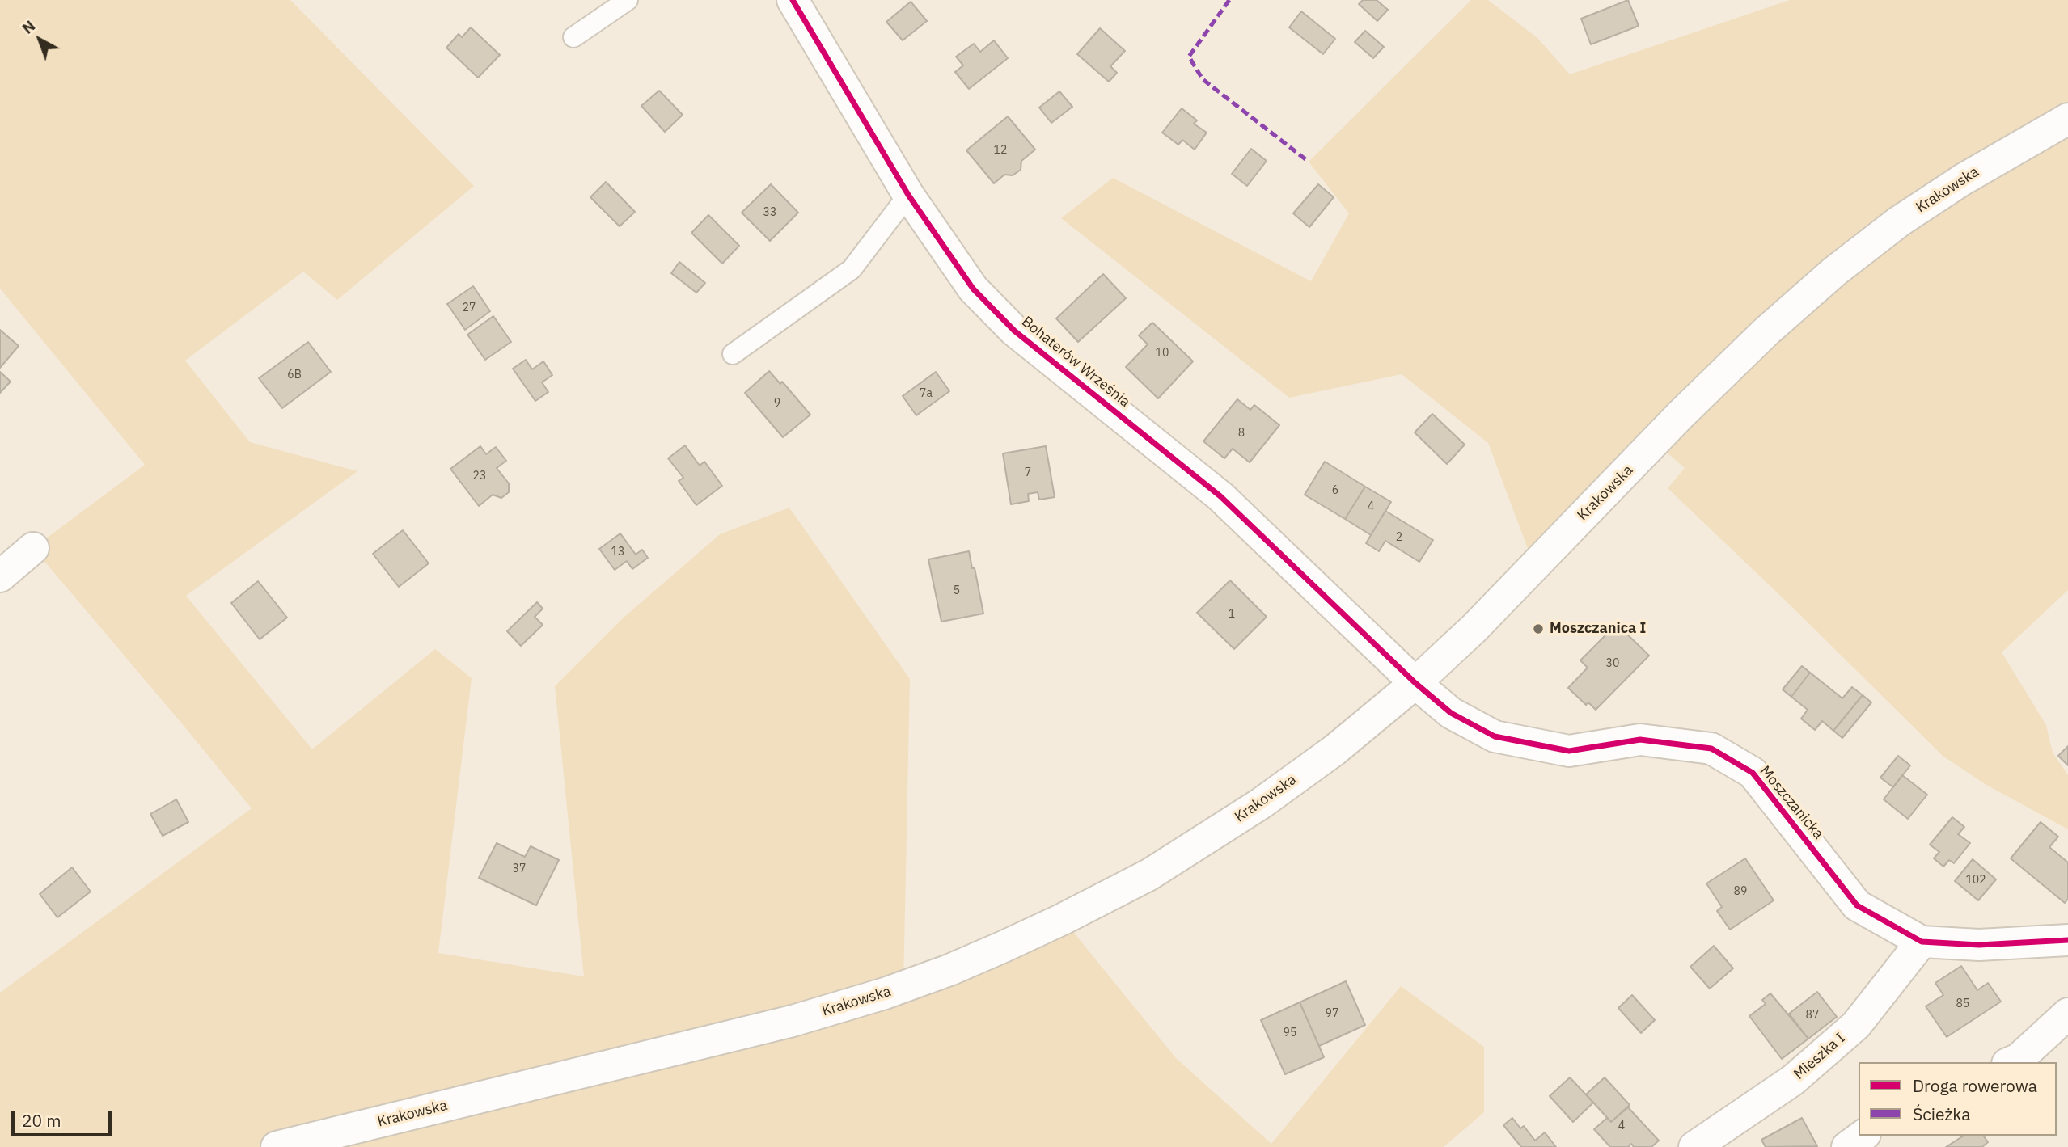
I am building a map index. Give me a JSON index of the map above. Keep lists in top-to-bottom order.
{
  "streets": {
    "street": [
      "Krakowska",
      "Bohaterów Września",
      "Moszczanicka",
      "Mieszka I"
    ]
  },
  "crossings": [
    ["Krakowska", "Bohaterów Września"],
    ["Krakowska", "Moszczanicka"],
    ["Bohaterów Września", "Moszczanicka"],
    ["Moszczanicka", "Mieszka I"]
  ],
  "places": ["Moszczanica I"],
  "house_numbers": [
    "12",
    "33",
    "27",
    "10",
    "6B",
    "7a",
    "9",
    "8",
    "7",
    "23",
    "6",
    "4",
    "2",
    "13",
    "5",
    "1",
    "30",
    "37",
    "102",
    "89",
    "85",
    "97",
    "87",
    "95",
    "4"
  ],
  "legend": ["Droga rowerowa", "Ścieżka"],
  "scale_bar": "20 m",
  "north": "top left"
}
